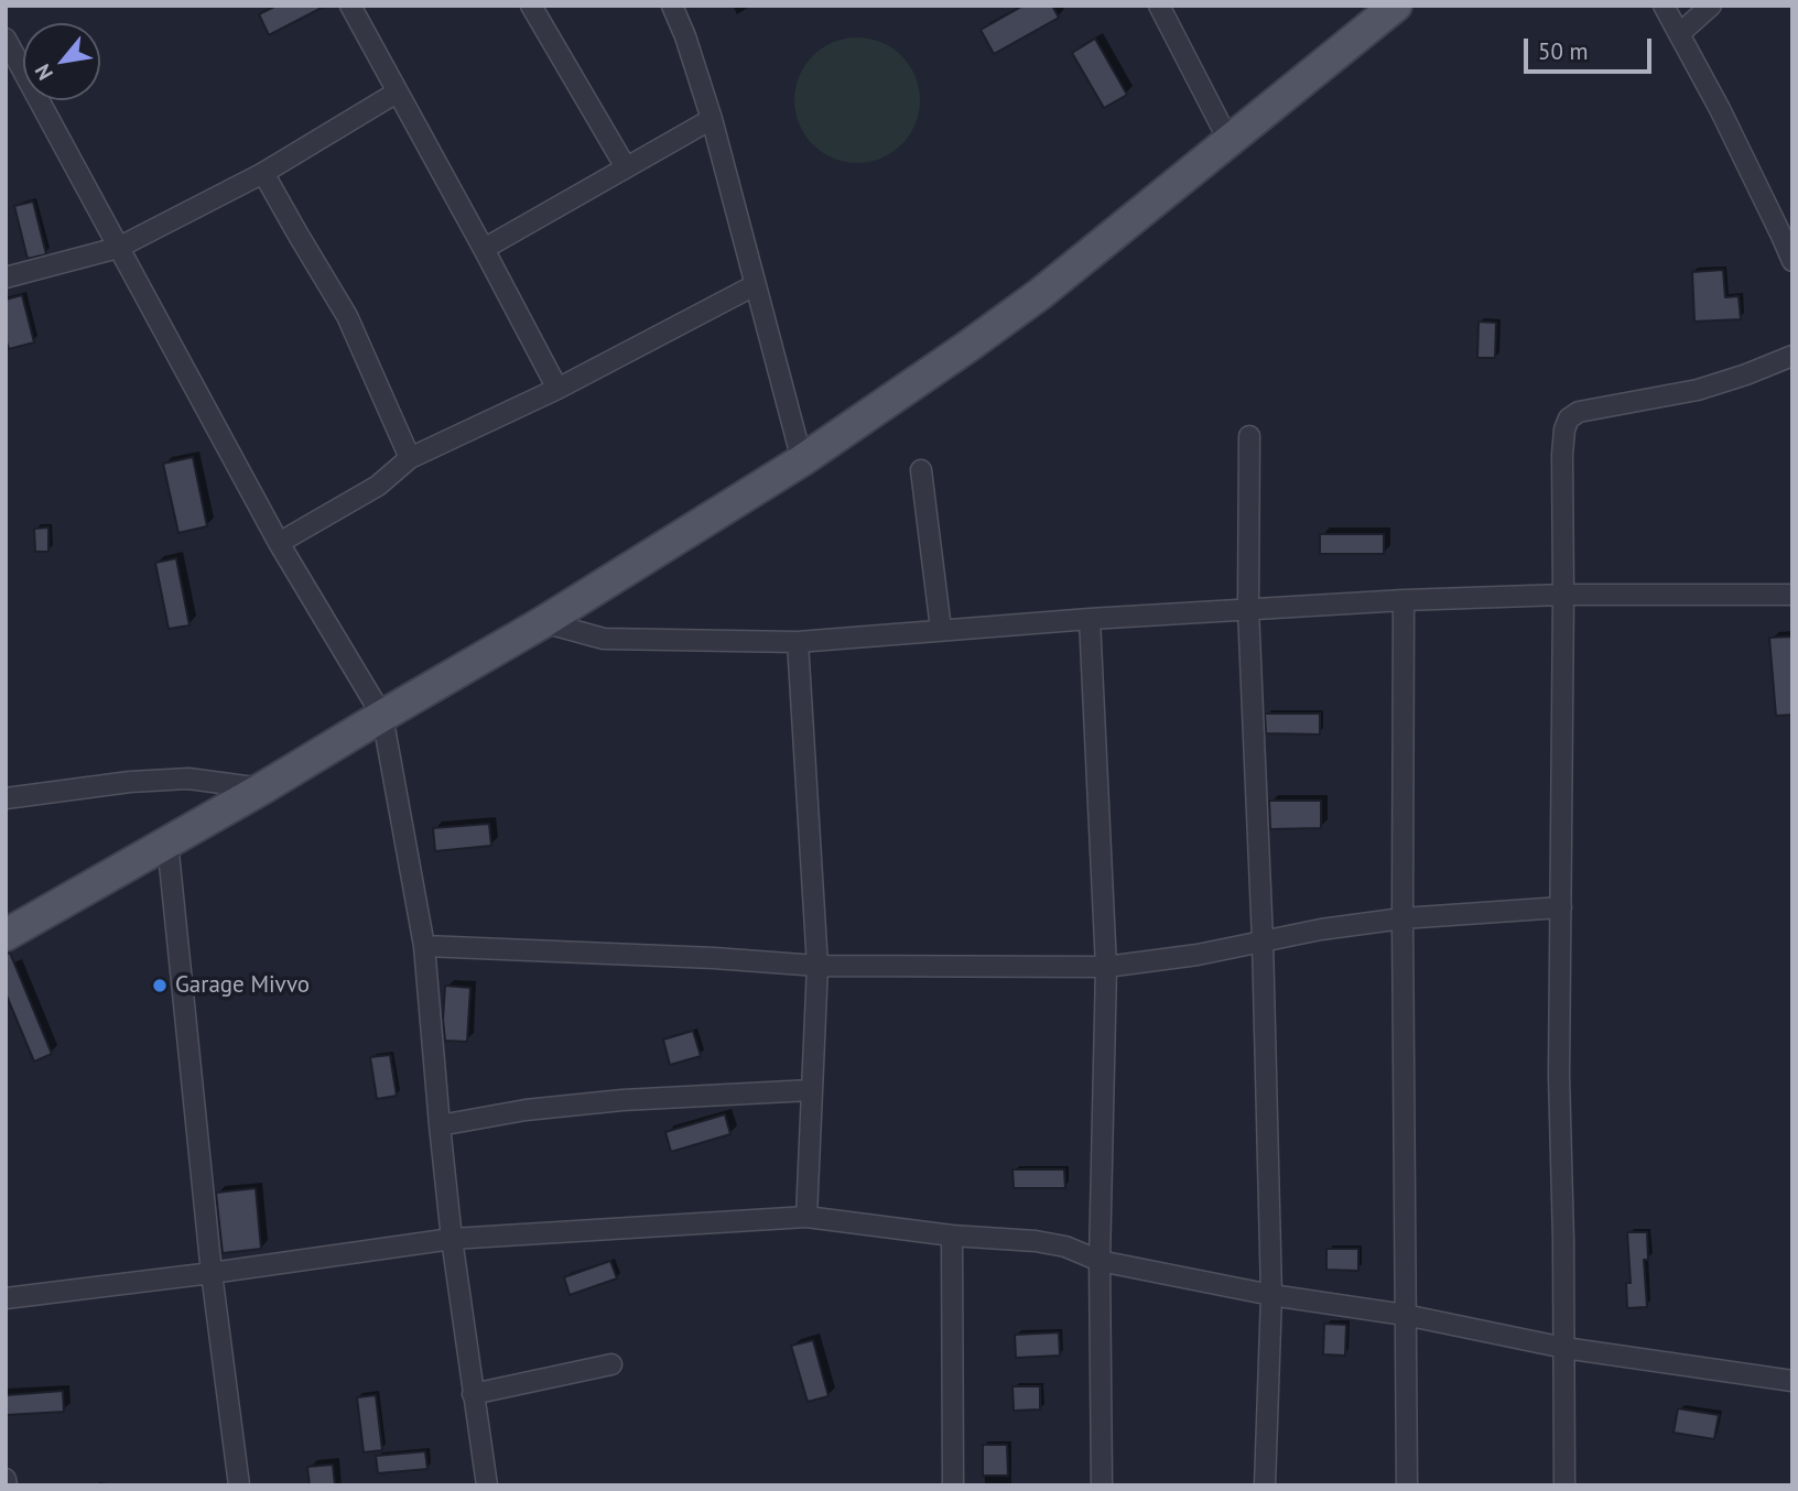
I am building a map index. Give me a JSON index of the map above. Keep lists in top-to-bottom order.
{
  "places": ["Garage Mivvo"],
  "scale_bar": "50 m",
  "north": "bottom left"
}
